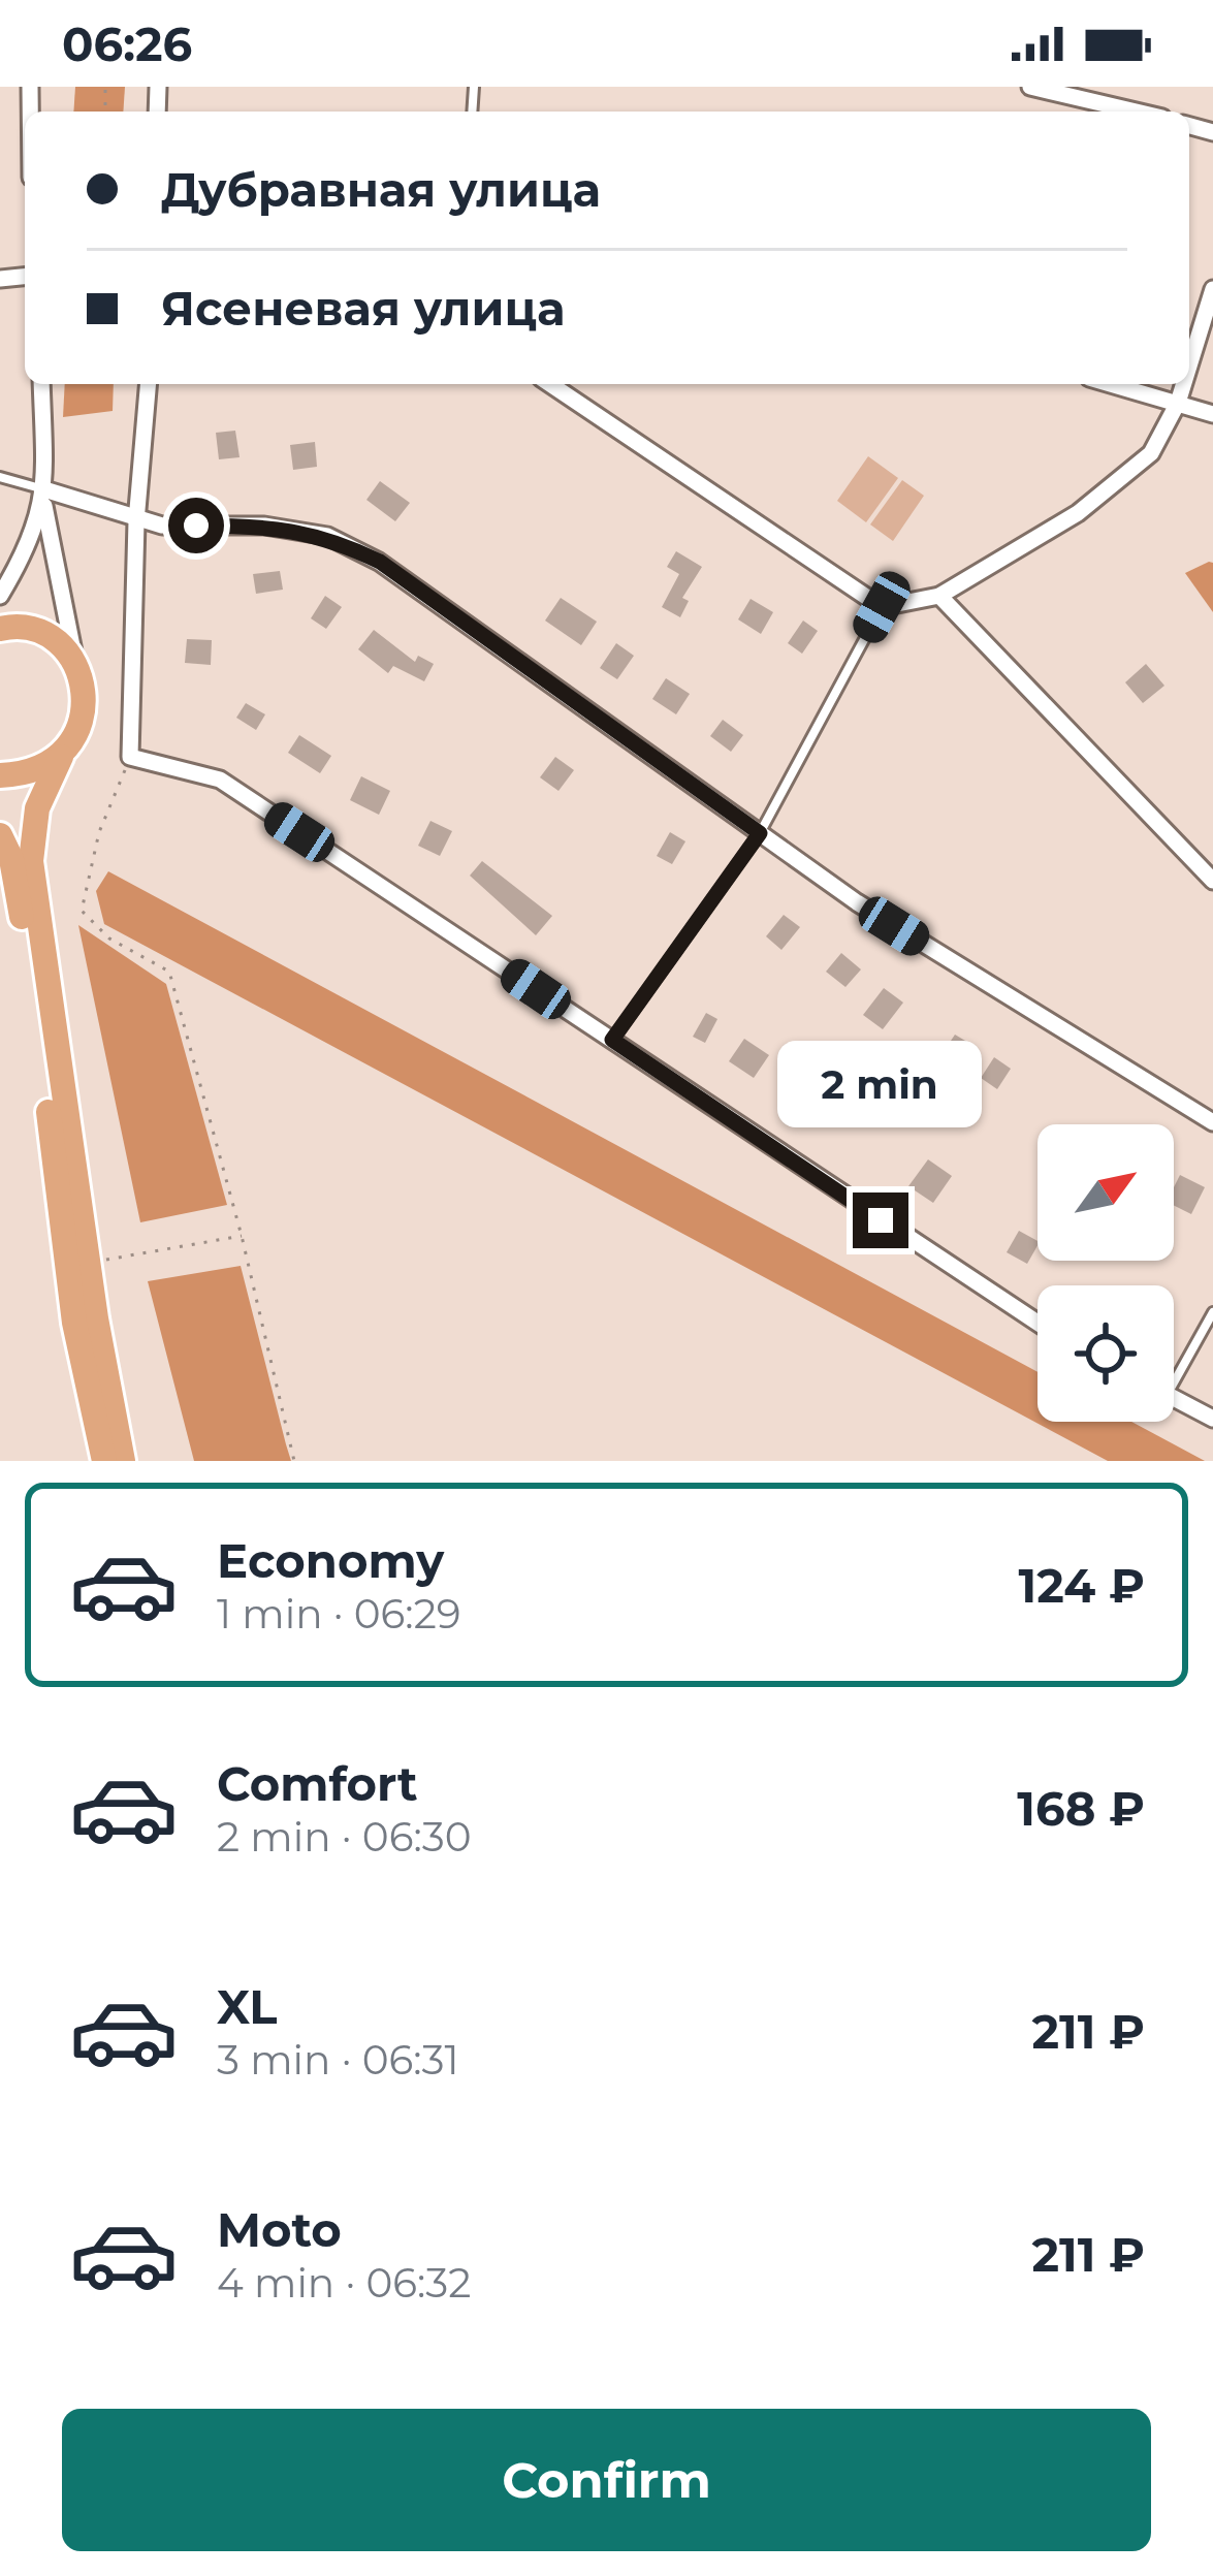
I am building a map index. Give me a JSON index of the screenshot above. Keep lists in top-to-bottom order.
{
  "north": "top right",
  "page": {
    "status": "06:26",
    "banner": ["Дубравная улица", "Ясеневая улица"],
    "bubble": "2 min",
    "list": [
      {
        "name": "Economy",
        "note": "1 min · 06:29",
        "value": "124 ₽"
      },
      {
        "name": "Comfort",
        "note": "2 min · 06:30",
        "value": "168 ₽"
      },
      {
        "name": "XL",
        "note": "3 min · 06:31",
        "value": "211 ₽"
      },
      {
        "name": "Moto",
        "note": "4 min · 06:32",
        "value": "211 ₽"
      }
    ],
    "buttons": "Confirm"
  }
}
